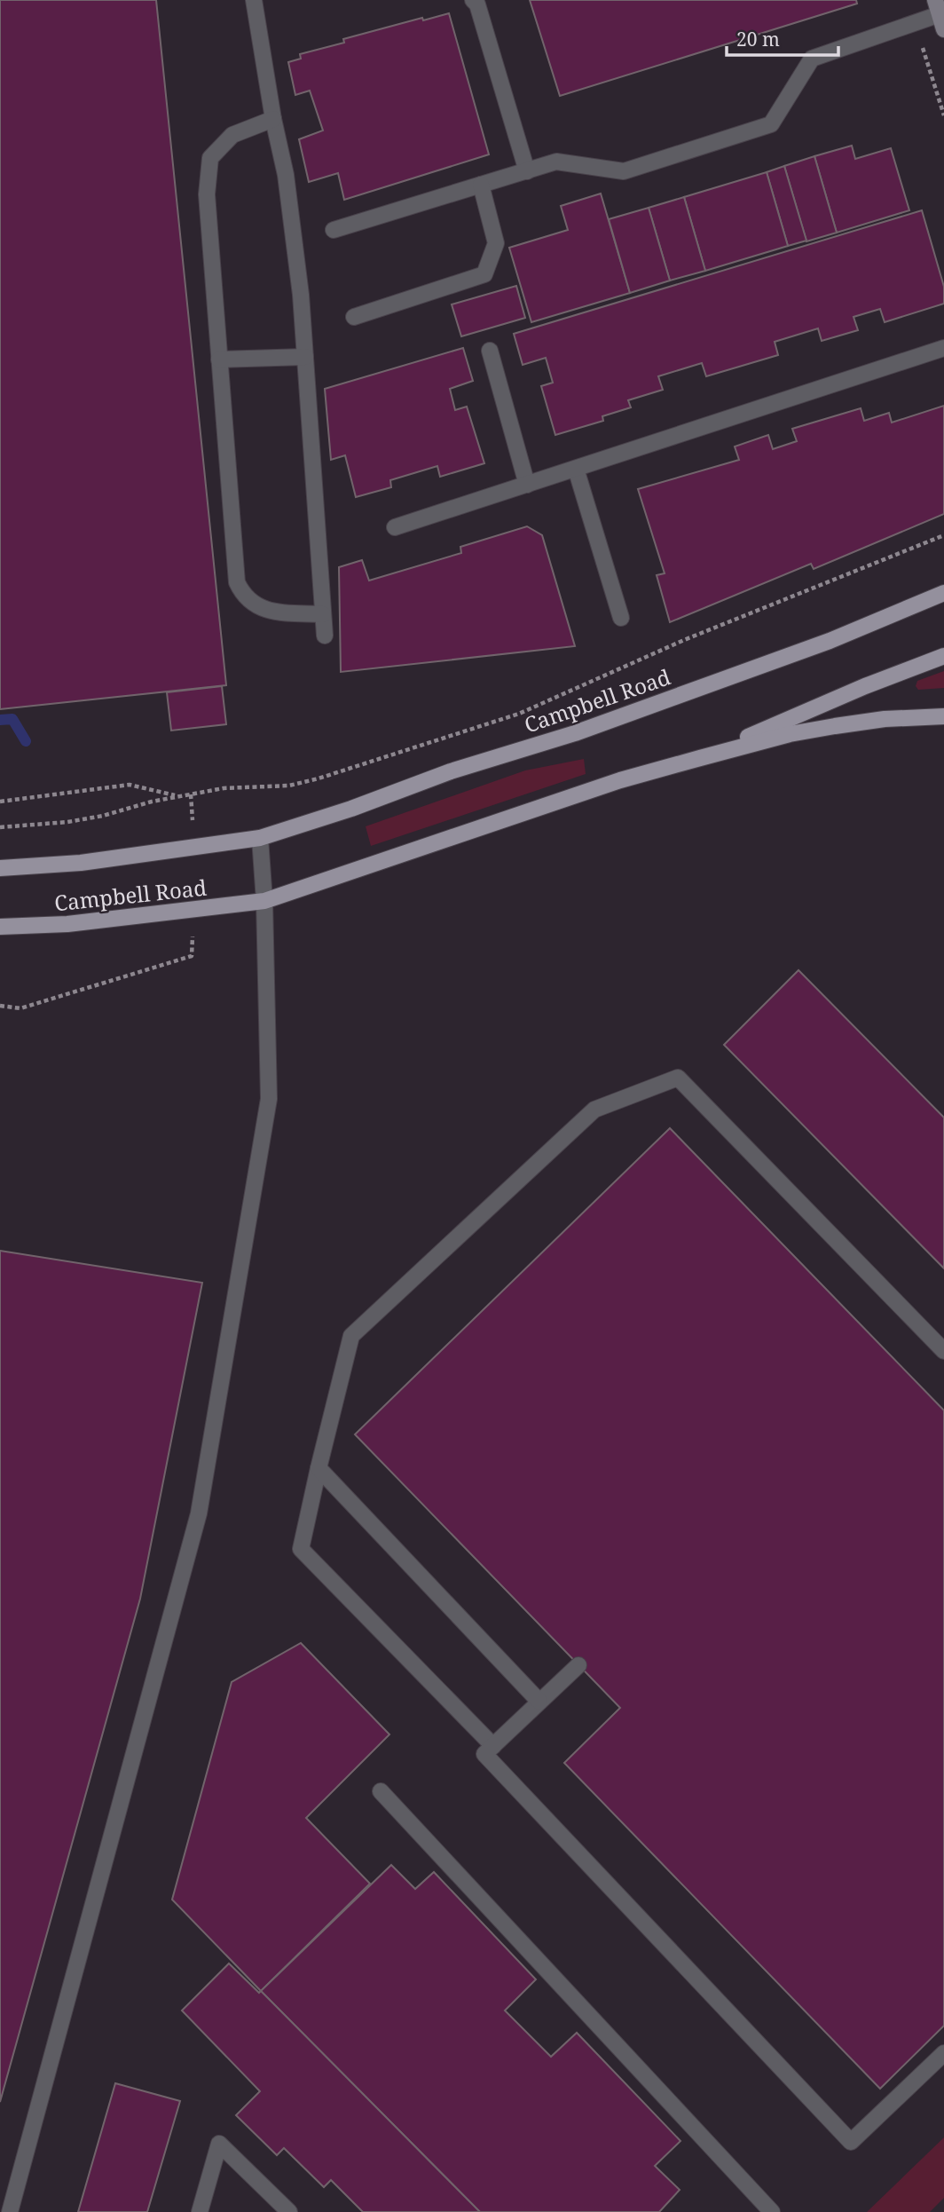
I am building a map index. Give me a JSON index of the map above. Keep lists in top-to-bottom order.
{
  "streets": {
    "main road": ["Campbell Road"]
  },
  "scale_bar": "20 m"
}
